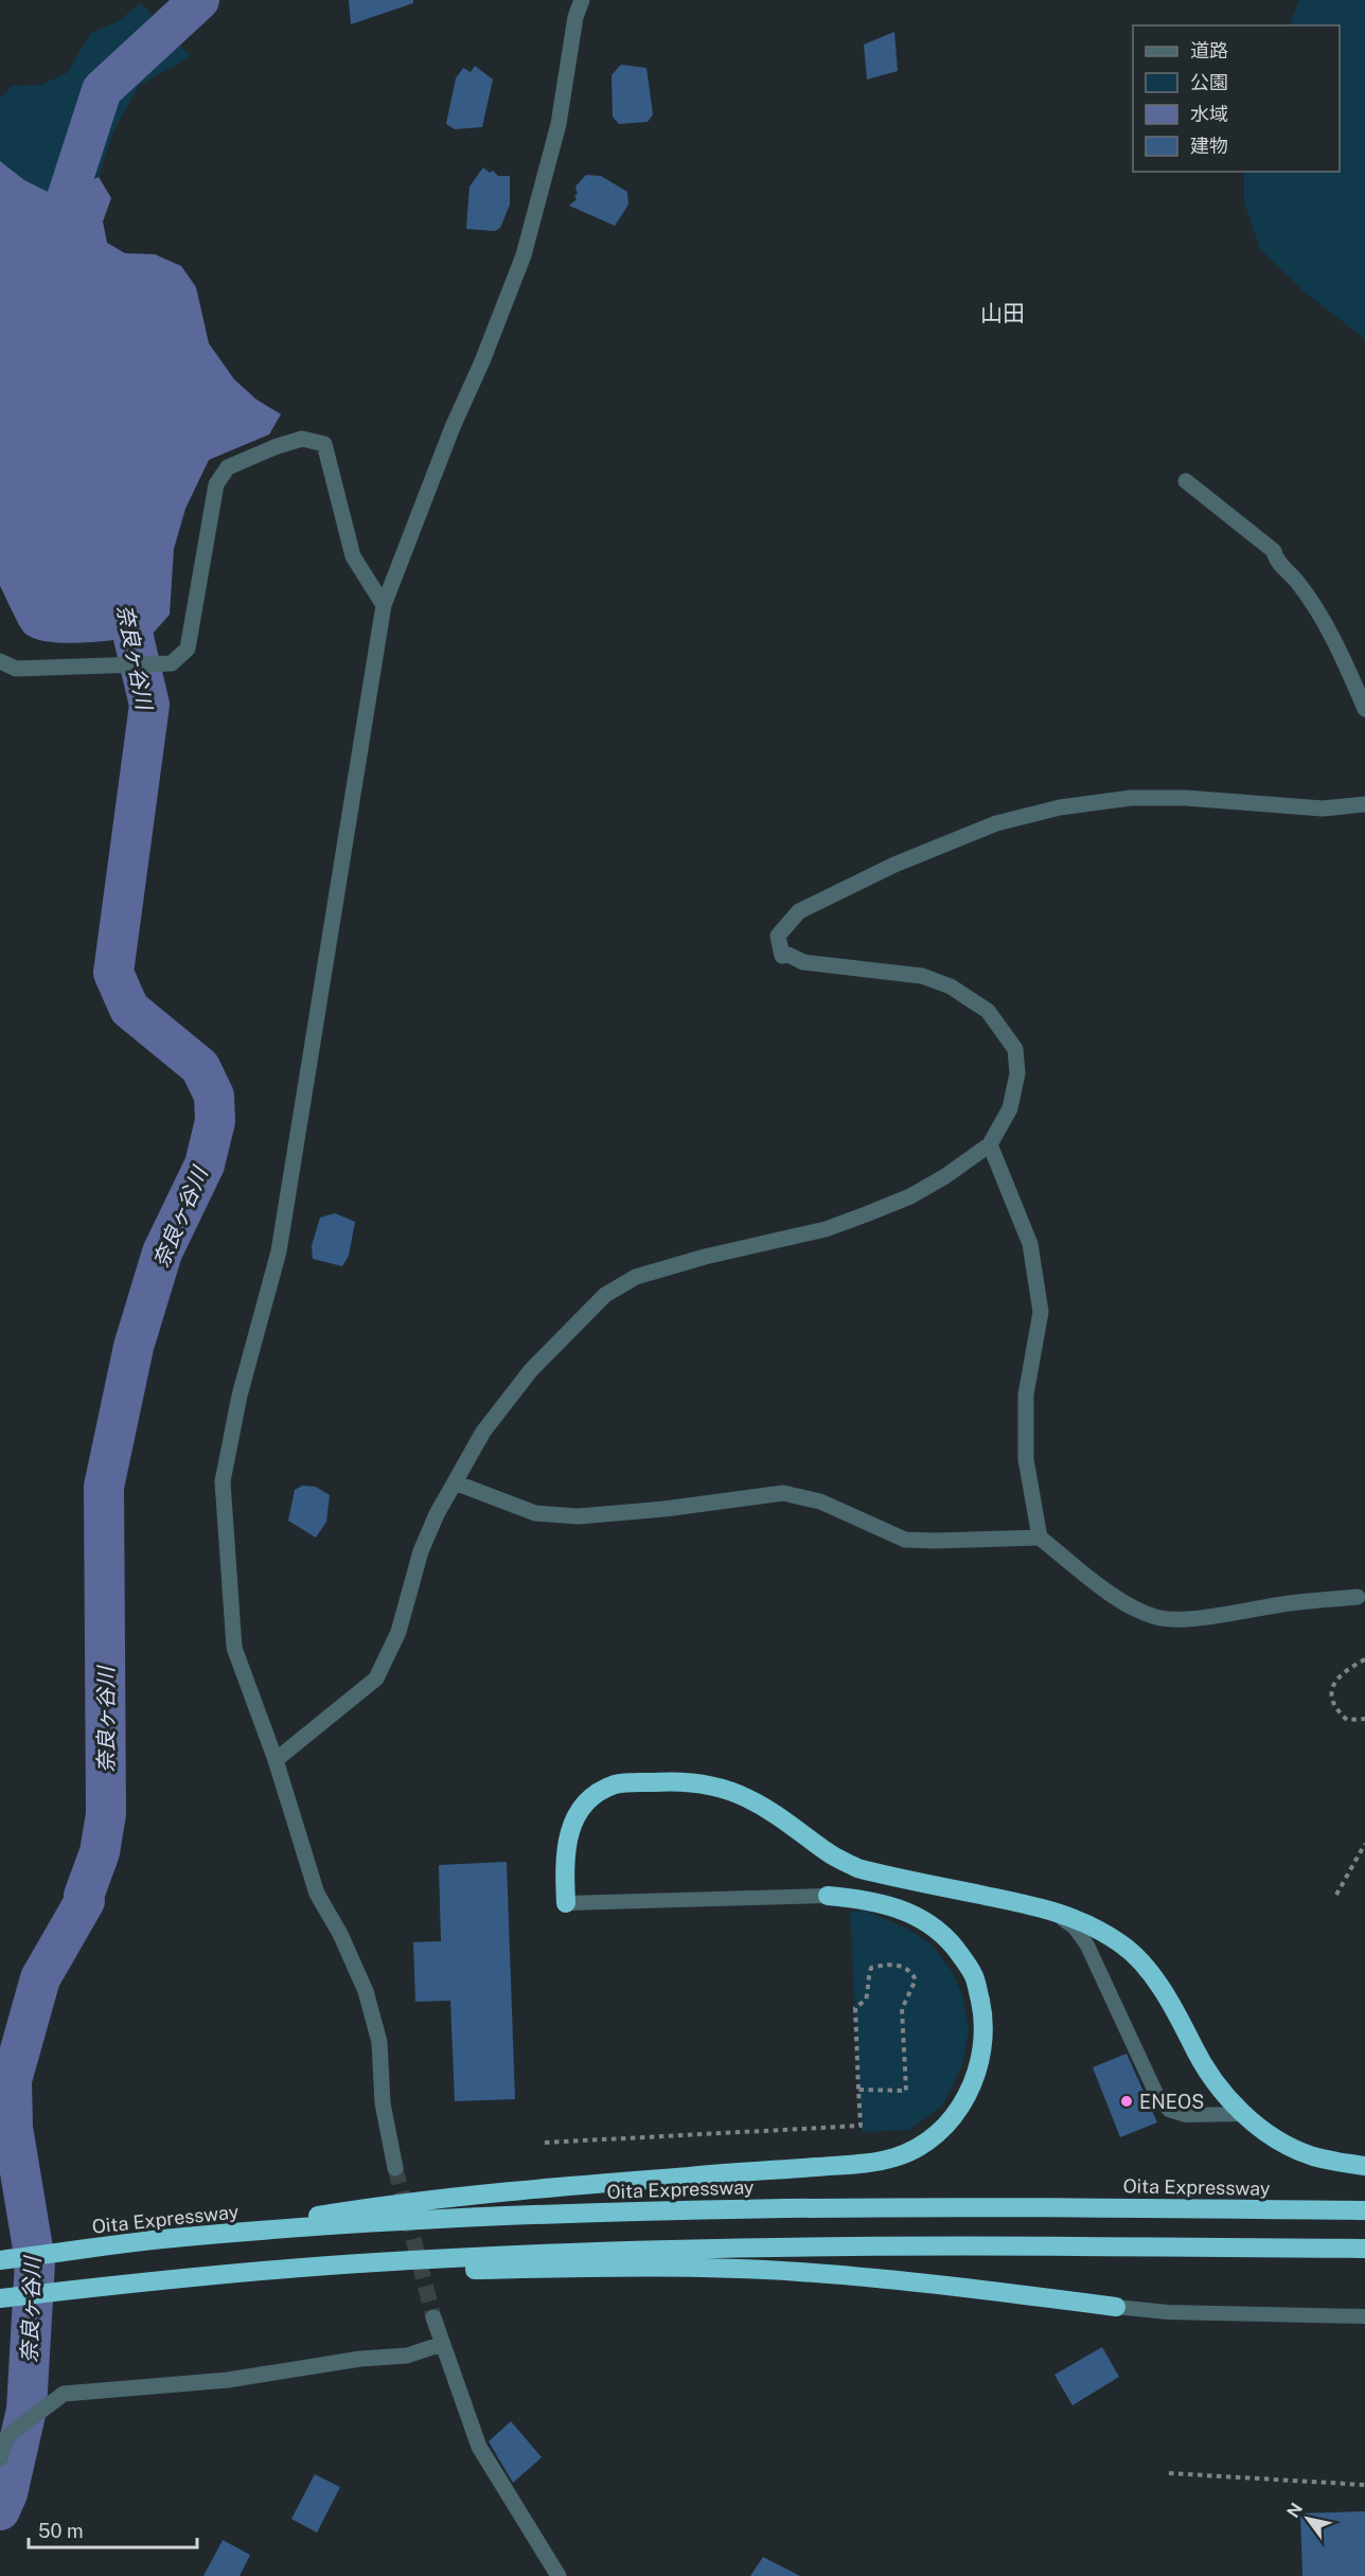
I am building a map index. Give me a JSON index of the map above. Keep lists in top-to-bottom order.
{
  "streets": {
    "highway": ["Oita Expressway"]
  },
  "districts": ["山田"],
  "water": ["奈良ヶ谷川"],
  "places": ["ENEOS"],
  "legend": [
    "道路",
    "公園",
    "水域",
    "建物"
  ],
  "scale_bar": "50 m",
  "north": "top left"
}
